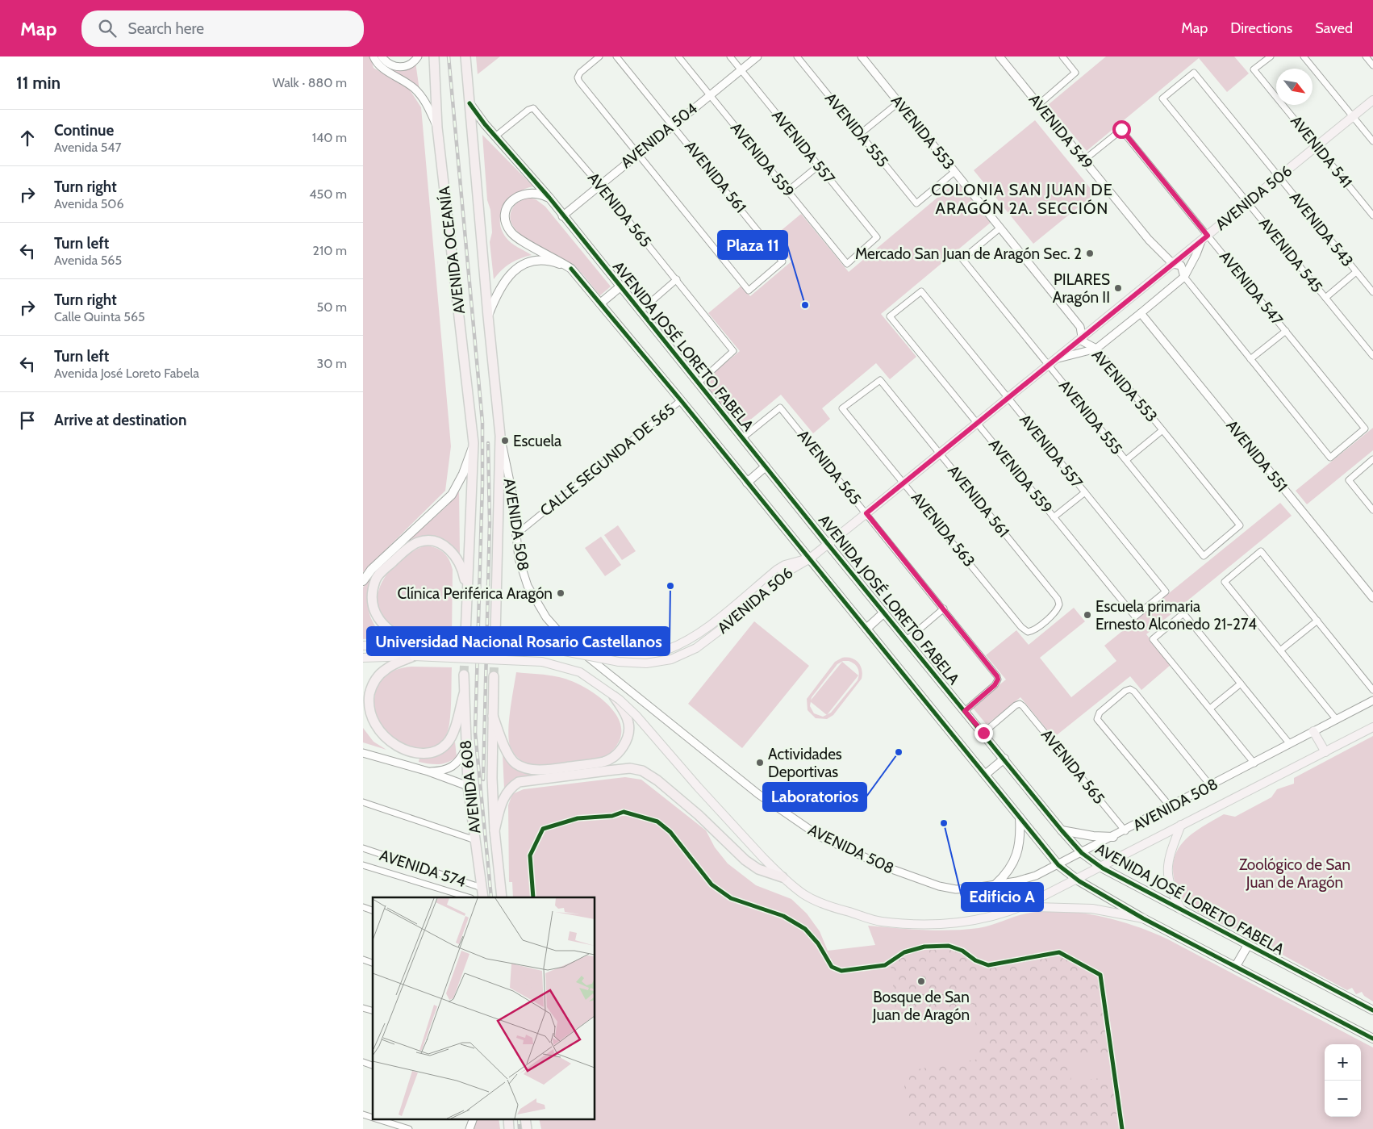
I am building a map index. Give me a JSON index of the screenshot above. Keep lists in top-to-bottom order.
{
  "streets": {
    "highway": ["AVENIDA OCEANÍA", "AVENIDA 608"],
    "main road": ["AVENIDA 506", "AVENIDA JOSÉ LORETO FABELA", "AVENIDA 508"],
    "street": [
      "AVENIDA 555",
      "AVENIDA 549",
      "AVENIDA 553",
      "AVENIDA 504",
      "AVENIDA 557",
      "AVENIDA 541",
      "AVENIDA 559",
      "AVENIDA 561",
      "AVENIDA 565",
      "AVENIDA 543",
      "AVENIDA 545",
      "AVENIDA 547",
      "AVENIDA 551",
      "CALLE SEGUNDA DE 565",
      "AVENIDA 563",
      "AVENIDA 574"
    ]
  },
  "crossings": [
    ["AVENIDA 555", "AVENIDA 553"],
    ["AVENIDA 555", "AVENIDA 506"],
    ["AVENIDA 549", "AVENIDA 506"],
    ["AVENIDA 549", "AVENIDA 547"],
    ["AVENIDA 553", "AVENIDA 506"],
    ["AVENIDA 504", "AVENIDA 557"],
    ["AVENIDA 504", "AVENIDA 559"],
    ["AVENIDA 504", "AVENIDA 561"],
    ["AVENIDA 504", "AVENIDA 565"],
    ["AVENIDA 504", "AVENIDA JOSÉ LORETO FABELA"],
    ["AVENIDA 557", "AVENIDA 559"],
    ["AVENIDA 557", "AVENIDA 506"],
    ["AVENIDA 541", "AVENIDA 506"],
    ["AVENIDA 559", "AVENIDA 506"],
    ["AVENIDA 561", "AVENIDA 506"],
    ["AVENIDA 561", "AVENIDA 563"],
    ["AVENIDA 506", "AVENIDA 565"],
    ["AVENIDA 506", "AVENIDA 543"],
    ["AVENIDA 506", "AVENIDA 545"],
    ["AVENIDA 506", "AVENIDA 547"],
    ["AVENIDA 506", "AVENIDA JOSÉ LORETO FABELA"],
    ["AVENIDA 506", "AVENIDA 563"],
    ["AVENIDA 565", "AVENIDA JOSÉ LORETO FABELA"],
    ["AVENIDA 565", "AVENIDA 508"],
    ["AVENIDA 543", "AVENIDA 545"],
    ["AVENIDA OCEANÍA", "AVENIDA JOSÉ LORETO FABELA"],
    ["AVENIDA OCEANÍA", "AVENIDA 508"],
    ["AVENIDA JOSÉ LORETO FABELA", "AVENIDA 508"],
    ["CALLE SEGUNDA DE 565", "AVENIDA 508"],
    ["AVENIDA 608", "AVENIDA 574"]
  ],
  "districts": ["COLONIA SAN JUAN DE ARAGÓN 2A. SECCIÓN"],
  "parks": ["Zoológico de San Juan de Aragón"],
  "places": [
    "Mercado San Juan de Aragón Sec. 2",
    "PILARES Aragón II",
    "Plaza 11",
    "Escuela",
    "Universidad Nacional Rosario Castellanos",
    "Clínica Periférica Aragón",
    "Escuela primaria Ernesto Alconedo 21-274",
    "Laboratorios",
    "Actividades Deportivas",
    "Edificio A",
    "Bosque de San Juan de Aragón"
  ],
  "north": "bottom right",
  "page": {
    "header": "Map",
    "search": "Search here",
    "nav": ["Map", "Directions", "Saved"],
    "heading": ["11 min", "Walk · 880 m"],
    "list": [
      ["Continue", "Avenida 547", "140 m"],
      ["Turn right", "Avenida 506", "450 m"],
      ["Turn left", "Avenida 565", "210 m"],
      ["Turn right", "Calle Quinta 565", "50 m"],
      ["Turn left", "Avenida José Loreto Fabela", "30 m"],
      "Arrive at destination"
    ],
    "map_buttons": ["+", "−"]
  }
}
